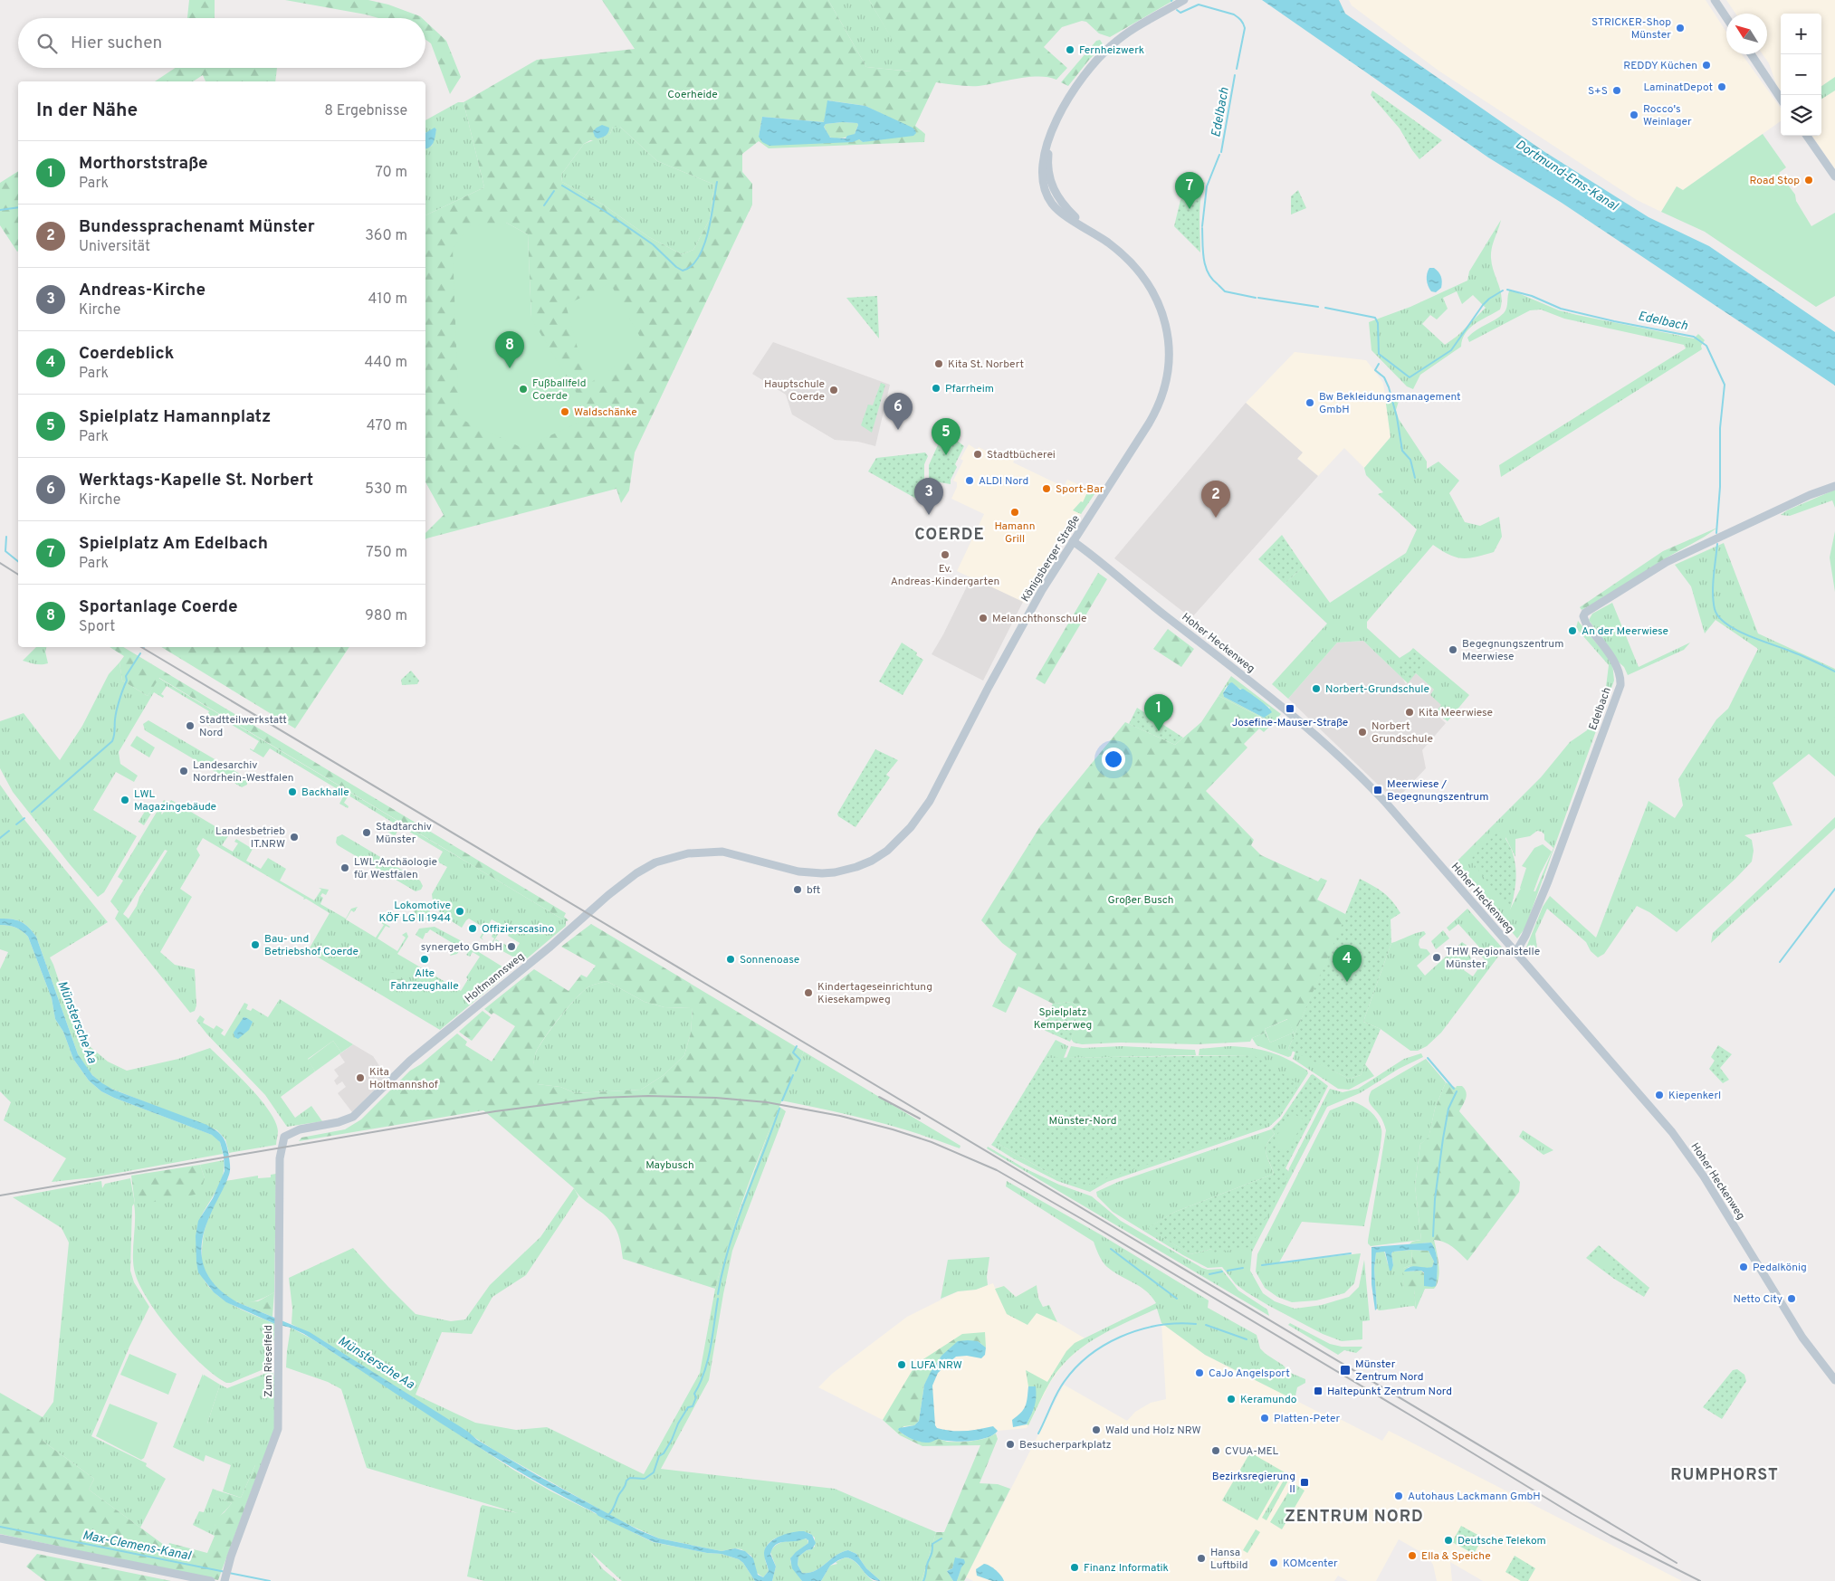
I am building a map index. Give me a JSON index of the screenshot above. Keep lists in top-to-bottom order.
{
  "streets": {
    "street": [
      "Königsberger Straße",
      "Hoher Heckenweg",
      "Edelbach",
      "Holtmannsweg",
      "Zum Rieselfeld"
    ]
  },
  "crossings": [
    ["Königsberger Straße", "Hoher Heckenweg"],
    ["Königsberger Straße", "Holtmannsweg"],
    ["Hoher Heckenweg", "Edelbach"],
    ["Holtmannsweg", "Zum Rieselfeld"]
  ],
  "districts": ["COERDE", "RUMPHORST", "ZENTRUM NORD"],
  "water": [
    "Edelbach",
    "Dortmund-Ems-Kanal",
    "Münstersche Aa",
    "Max-Clemens-Kanal"
  ],
  "parks": [
    "Coerheide",
    "Großer Busch",
    "Spielplatz Kemperweg",
    "Münster-Nord",
    "Maybusch"
  ],
  "places": {
    "other": [
      "STRICKER-Shop Münster",
      "Fernheizwerk",
      "REDDY Küchen",
      "LaminatDepot",
      "S+S",
      "Rocco's Weinlager",
      "Road Stop",
      "Kita St. Norbert",
      "Pfarrheim",
      "Fußballfeld Coerde",
      "Hauptschule Coerde",
      "Bw Bekleidungsmanagement GmbH",
      "Waldschänke",
      "Stadtbücherei",
      "ALDI Nord",
      "Sport-Bar",
      "Hamann Grill",
      "Ev. Andreas-Kindergarten",
      "Melanchthonschule",
      "An der Meerwiese",
      "Begegnungszentrum Meerwiese",
      "Norbert-Grundschule",
      "Kita Meerwiese",
      "Stadtteilwerkstatt Nord",
      "Norbert Grundschule",
      "Landesarchiv Nordrhein-Westfalen",
      "Backhalle",
      "LWL Magazingebäude",
      "Stadtarchiv Münster",
      "Landesbetrieb IT.NRW",
      "LWL-Archäologie für Westfalen",
      "bft",
      "Lokomotive KÖF LG II 1944",
      "Offizierscasino",
      "Bau- und Betriebshof Coerde",
      "synergeto GmbH",
      "THW Regionalstelle Münster",
      "Alte Fahrzeughalle",
      "Sonnenoase",
      "Kindertageseinrichtung Kiesekampweg",
      "Kita Holtmannshof",
      "Kiepenkerl",
      "Pedalkönig",
      "Netto City",
      "LUFA NRW",
      "CaJo Angelsport",
      "Keramundo",
      "Platten-Peter",
      "Wald und Holz NRW",
      "Besucherparkplatz",
      "CVUA-MEL",
      "Autohaus Lackmann GmbH",
      "Deutsche Telekom",
      "Ella & Speiche",
      "Hansa Luftbild",
      "KOMcenter",
      "Finanz Informatik"
    ],
    "transit": [
      "Josefine-Mauser-Straße",
      "Meerwiese / Begegnungszentrum",
      "Münster Zentrum Nord",
      "Haltepunkt Zentrum Nord",
      "Bezirksregierung II"
    ]
  },
  "north": "top left",
  "page": {
    "map_buttons": ["+", "−"],
    "search": "Hier suchen",
    "heading": ["In der Nähe", "8 Ergebnisse"],
    "list": [
      {
        "mark": "1",
        "name": "Morthorststraße",
        "note": "Park",
        "value": "70 m"
      },
      {
        "mark": "2",
        "name": "Bundessprachenamt Münster",
        "note": "Universität",
        "value": "360 m"
      },
      {
        "mark": "3",
        "name": "Andreas-Kirche",
        "note": "Kirche",
        "value": "410 m"
      },
      {
        "mark": "4",
        "name": "Coerdeblick",
        "note": "Park",
        "value": "440 m"
      },
      {
        "mark": "5",
        "name": "Spielplatz Hamannplatz",
        "note": "Park",
        "value": "470 m"
      },
      {
        "mark": "6",
        "name": "Werktags-Kapelle St. Norbert",
        "note": "Kirche",
        "value": "530 m"
      },
      {
        "mark": "7",
        "name": "Spielplatz Am Edelbach",
        "note": "Park",
        "value": "750 m"
      },
      {
        "mark": "8",
        "name": "Sportanlage Coerde",
        "note": "Sport",
        "value": "980 m"
      }
    ],
    "pins": [
      "7",
      "8",
      "6",
      "5",
      "3",
      "2",
      "1",
      "4"
    ]
  }
}
